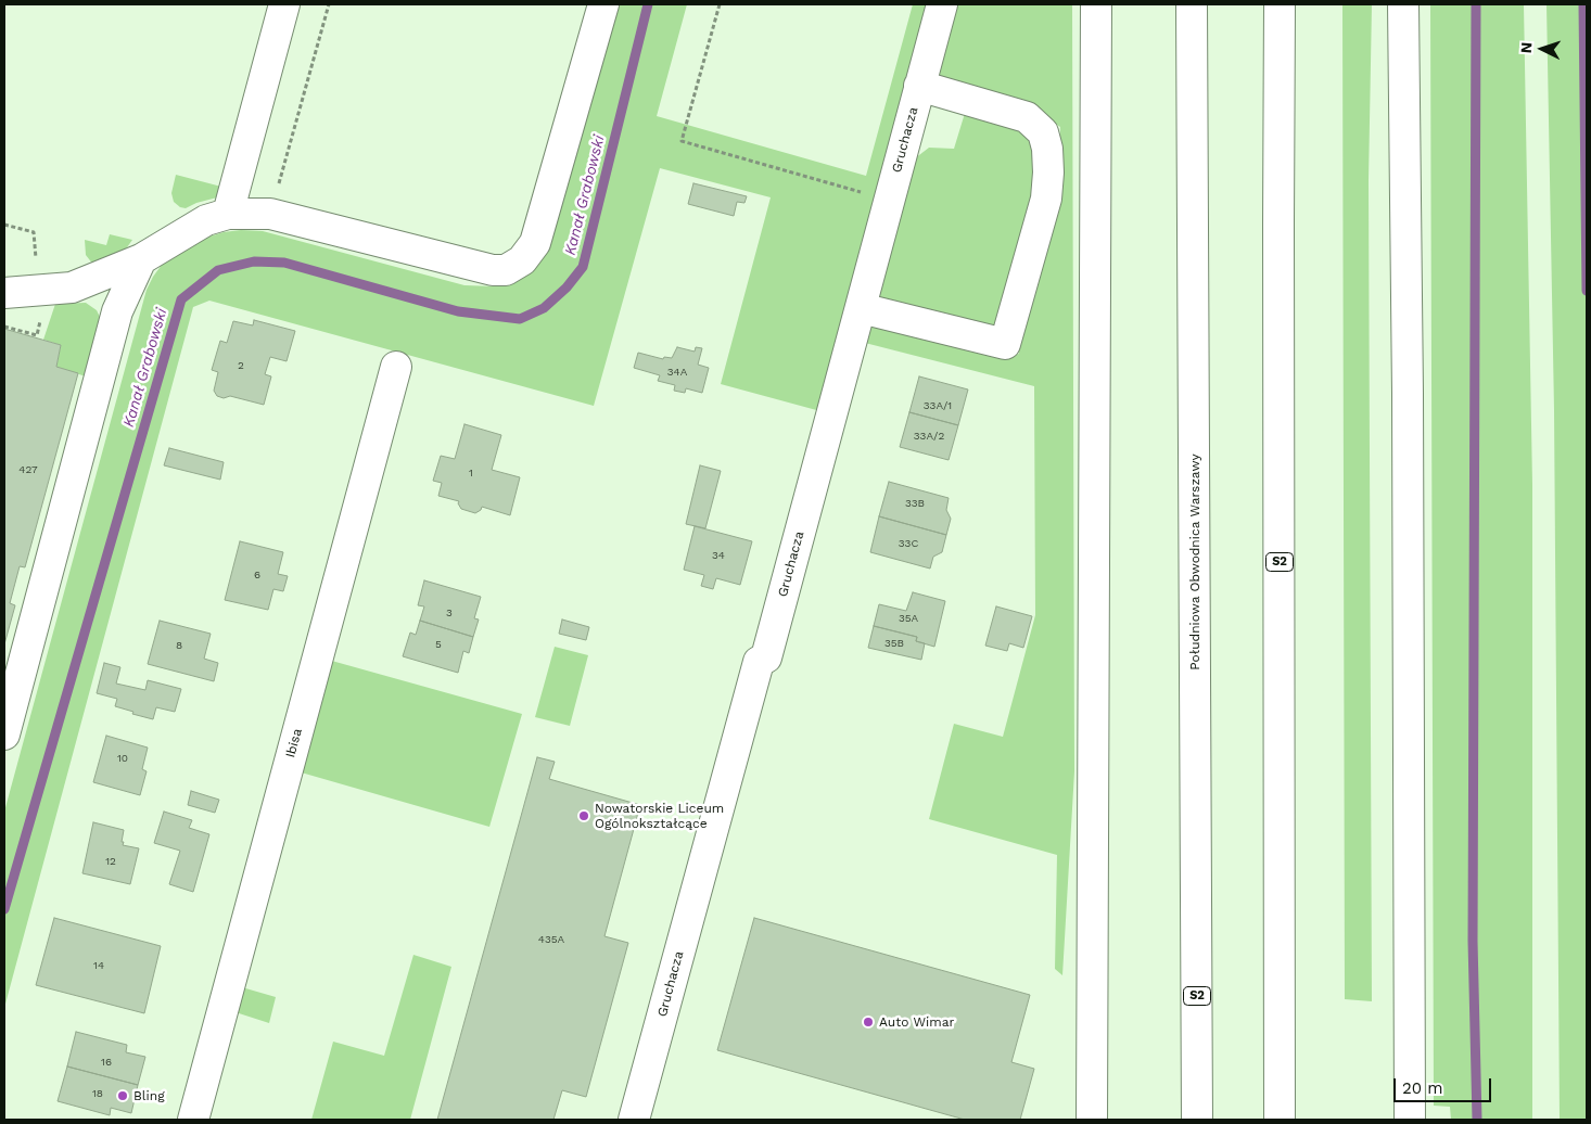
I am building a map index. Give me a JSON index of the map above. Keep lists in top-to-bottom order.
{
  "streets": {
    "main road": [
      "Gruchacza",
      "Południowa Obwodnica Warszawy",
      "S2",
      "Ibisa"
    ]
  },
  "water": ["Kanał Grabowski"],
  "places": ["Nowatorskie Liceum Ogólnokształcące", "Auto Wimar", "Bling"],
  "house_numbers": [
    "2",
    "34A",
    "33A/1",
    "33A/2",
    "427",
    "1",
    "33B",
    "33C",
    "34",
    "6",
    "3",
    "35A",
    "35B",
    "5",
    "8",
    "10",
    "12",
    "435A",
    "14",
    "16",
    "18"
  ],
  "scale_bar": "20 m",
  "north": "left"
}
